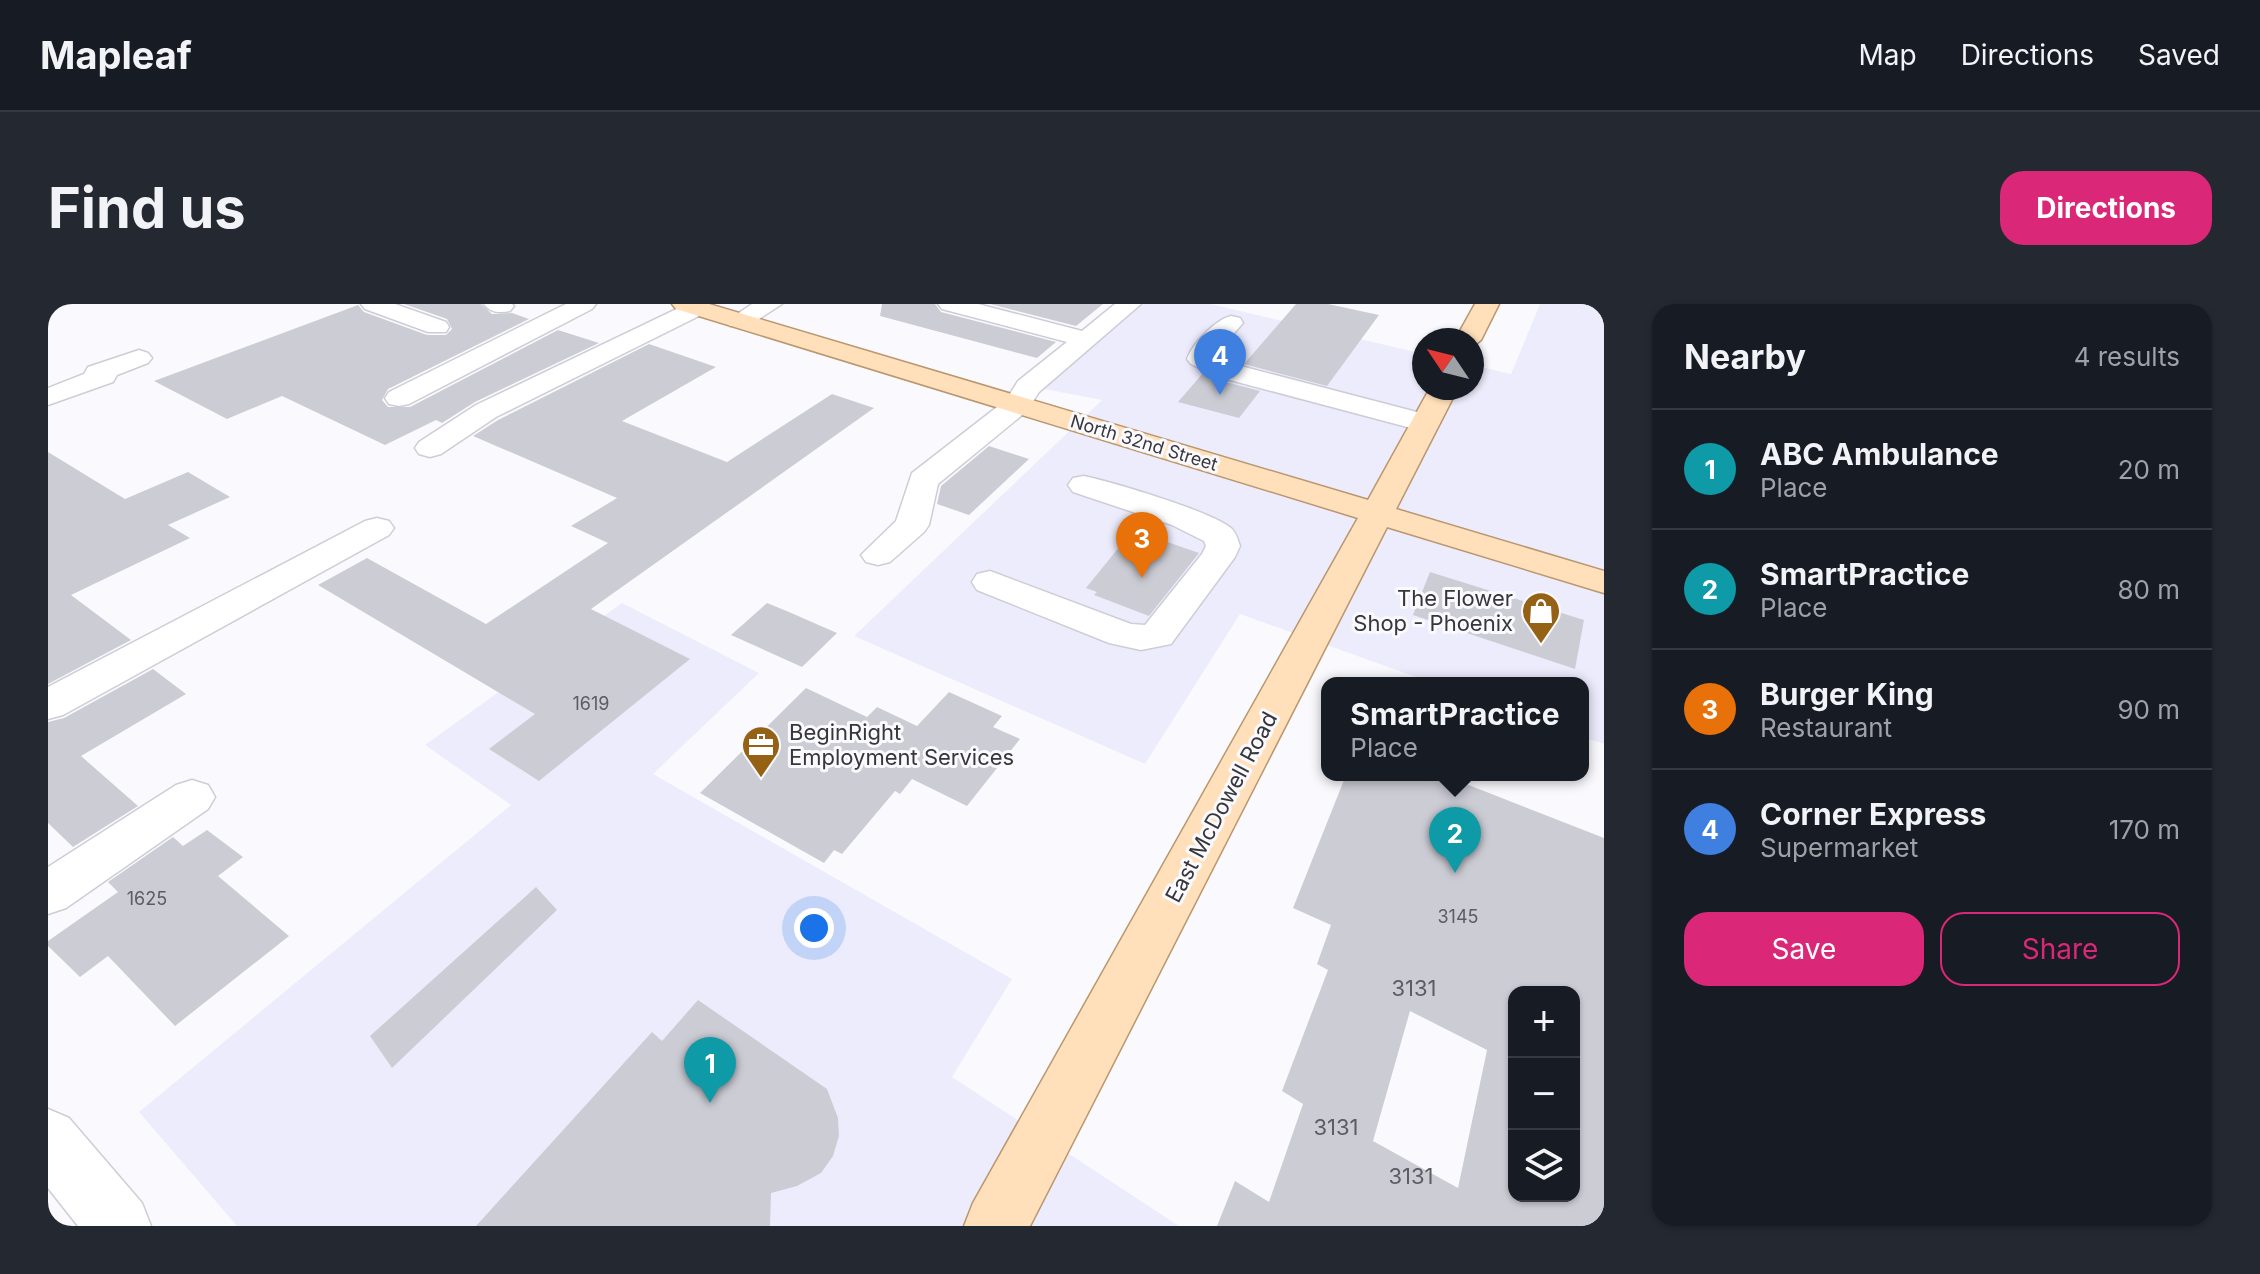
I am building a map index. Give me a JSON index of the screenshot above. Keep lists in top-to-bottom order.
{
  "streets": {
    "main road": ["North 32nd Street", "East McDowell Road"]
  },
  "crossings": [
    ["North 32nd Street", "East McDowell Road"]
  ],
  "places": {
    "shop": ["The Flower Shop - Phoenix"],
    "office": ["BeginRight Employment Services"]
  },
  "house_numbers": [
    "1619",
    "1625",
    "3145",
    "3131",
    "3131",
    "3131"
  ],
  "north": "top left",
  "page": {
    "header": "Mapleaf",
    "nav": ["Map", "Directions", "Saved"],
    "buttons": [
      "Directions",
      ["Save", "Share"]
    ],
    "title": "Find us",
    "heading": ["Nearby", "4 results"],
    "pins": [
      "4",
      "3",
      "2",
      "1"
    ],
    "list": [
      {
        "mark": "1",
        "name": "ABC Ambulance",
        "note": "Place",
        "value": "20 m"
      },
      {
        "mark": "2",
        "name": "SmartPractice",
        "note": "Place",
        "value": "80 m"
      },
      {
        "mark": "3",
        "name": "Burger King",
        "note": "Restaurant",
        "value": "90 m"
      },
      {
        "mark": "4",
        "name": "Corner Express",
        "note": "Supermarket",
        "value": "170 m"
      }
    ],
    "popup": ["SmartPractice", "Place"],
    "map_buttons": ["+", "−"]
  }
}
